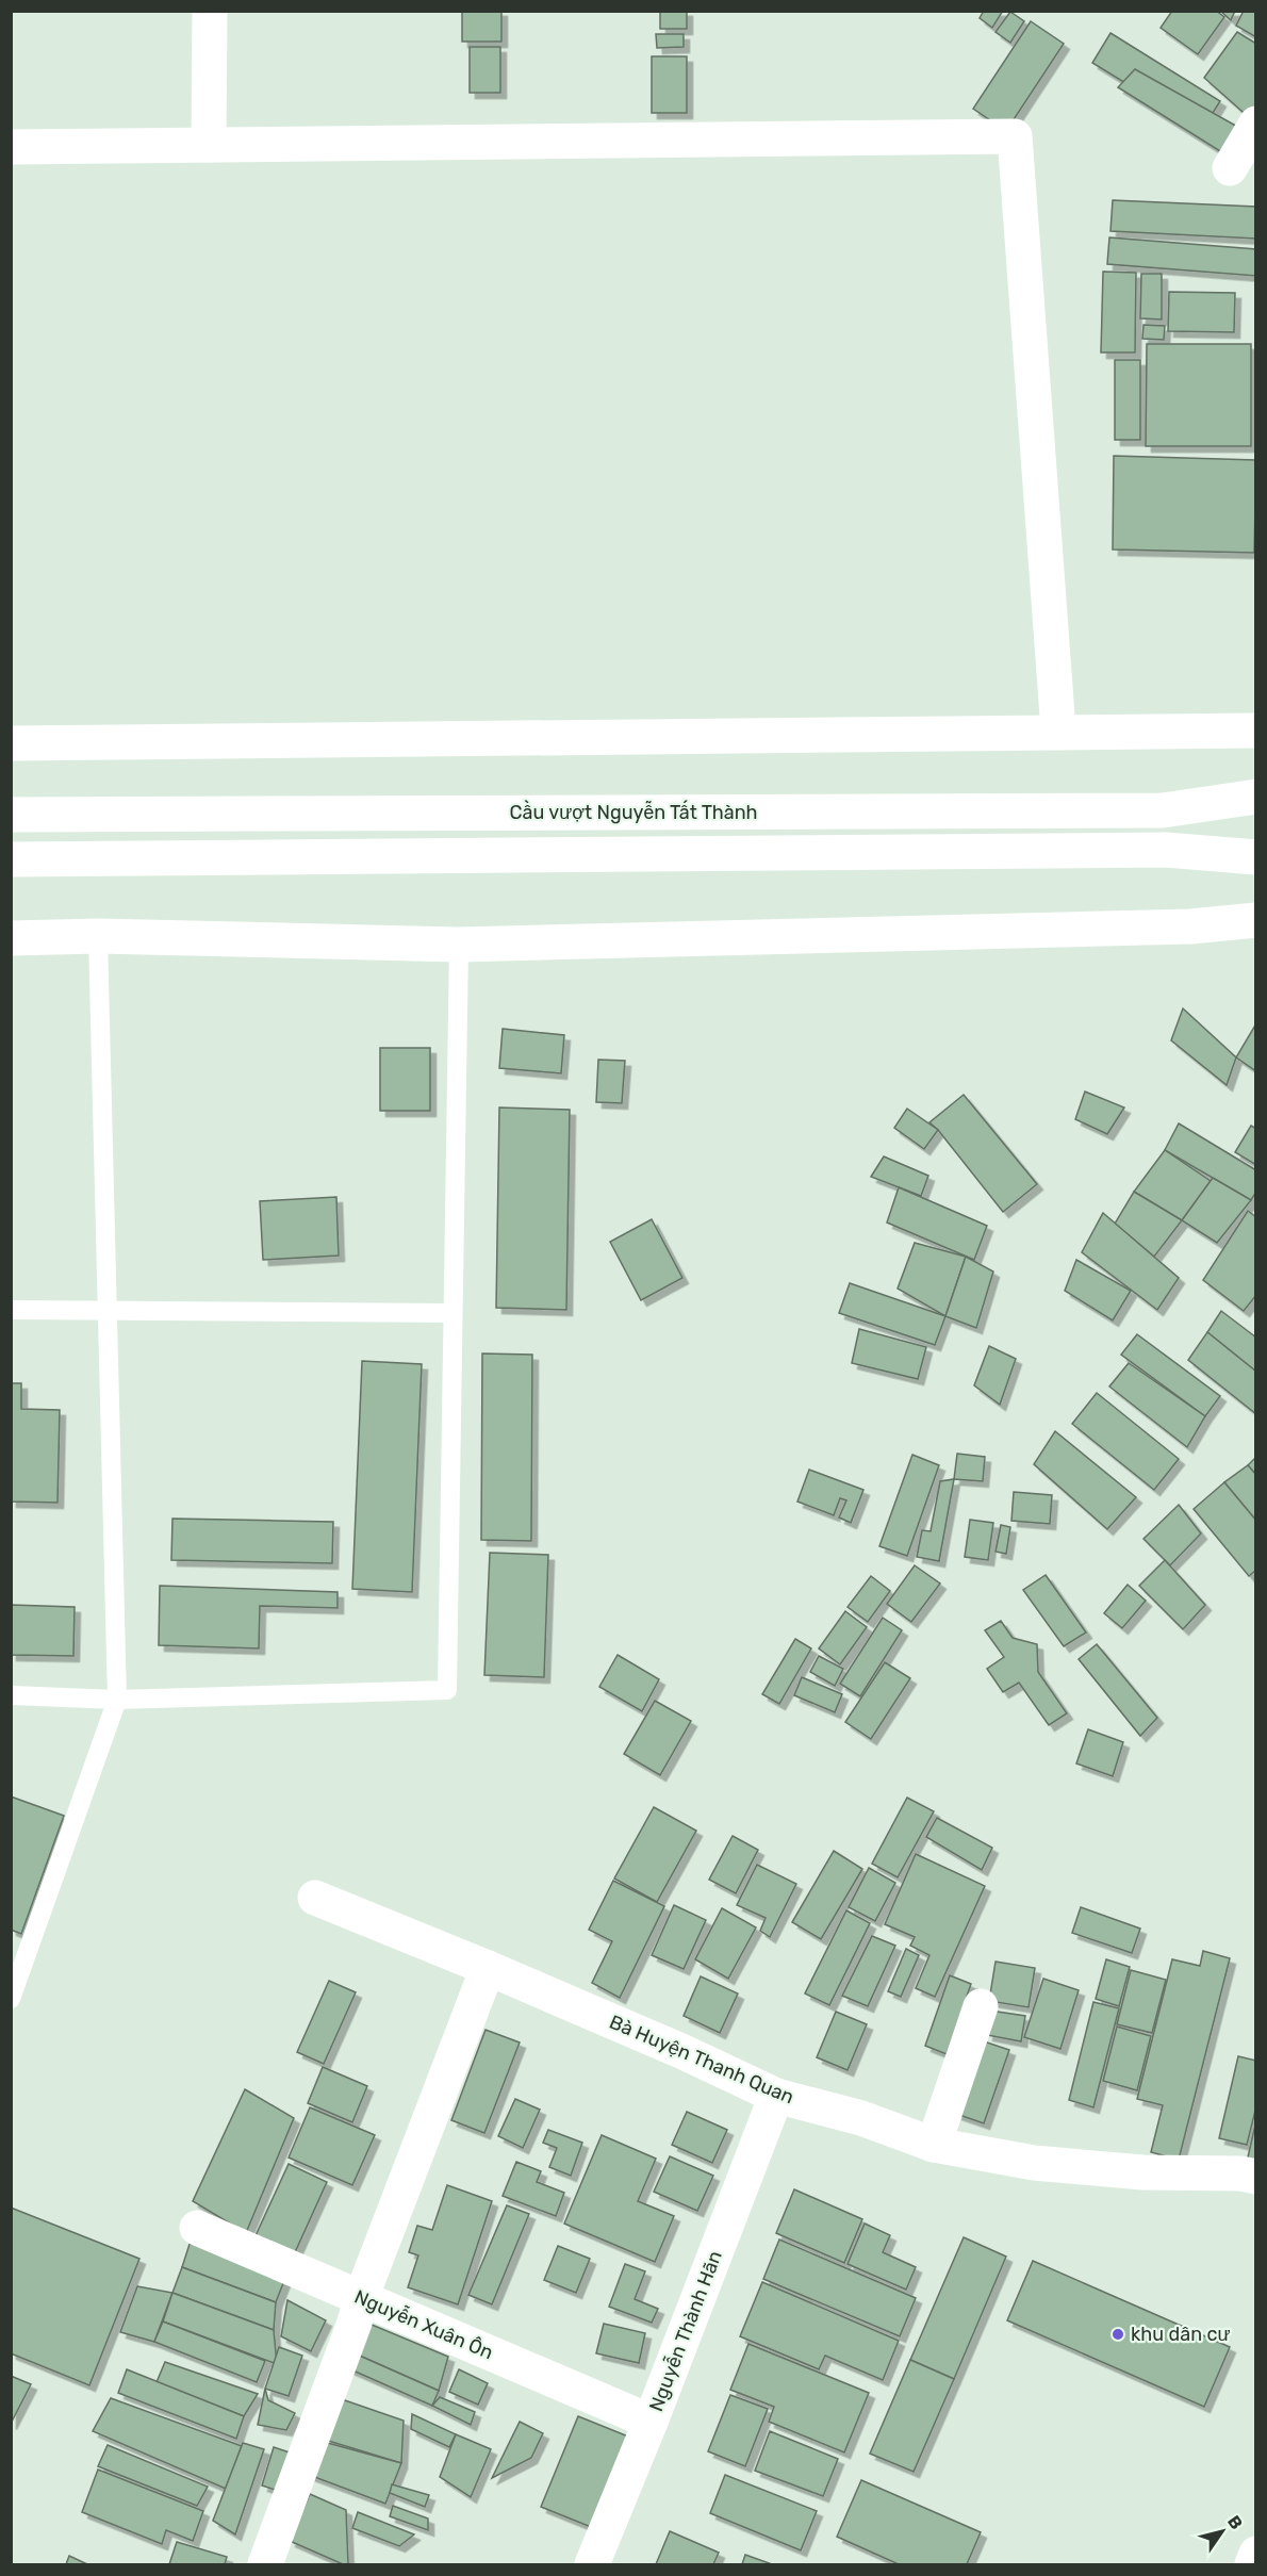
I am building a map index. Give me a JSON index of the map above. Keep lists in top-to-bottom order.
{
  "streets": {
    "main road": [
      "Cầu vượt Nguyễn Tất Thành",
      "Bà Huyện Thanh Quan",
      "Nguyễn Xuân Ôn",
      "Nguyễn Thành Hãn"
    ]
  },
  "crossings": [
    ["Bà Huyện Thanh Quan", "Nguyễn Thành Hãn"],
    ["Nguyễn Xuân Ôn", "Nguyễn Thành Hãn"]
  ],
  "places": ["khu dân cư"],
  "north": "top right"
}
